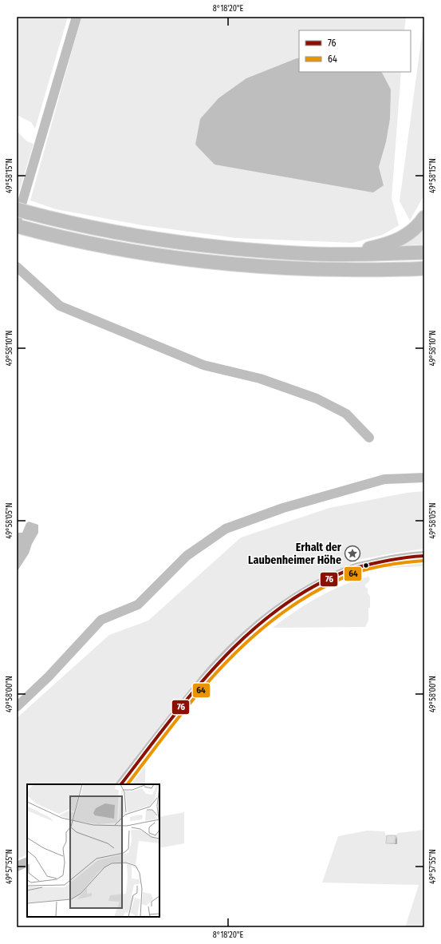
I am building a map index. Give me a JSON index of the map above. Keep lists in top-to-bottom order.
{
  "places": {
    "place": ["Erhalt der Laubenheimer Höhe"]
  },
  "lines": ["transit line 76", "transit line 64"],
  "legend": ["76", "64"],
  "coordinates": [
    "8°18'20\"E",
    "49°58'15\"N",
    "49°58'10\"N",
    "49°58'05\"N",
    "49°58'00\"N",
    "49°57'55\"N"
  ]
}
